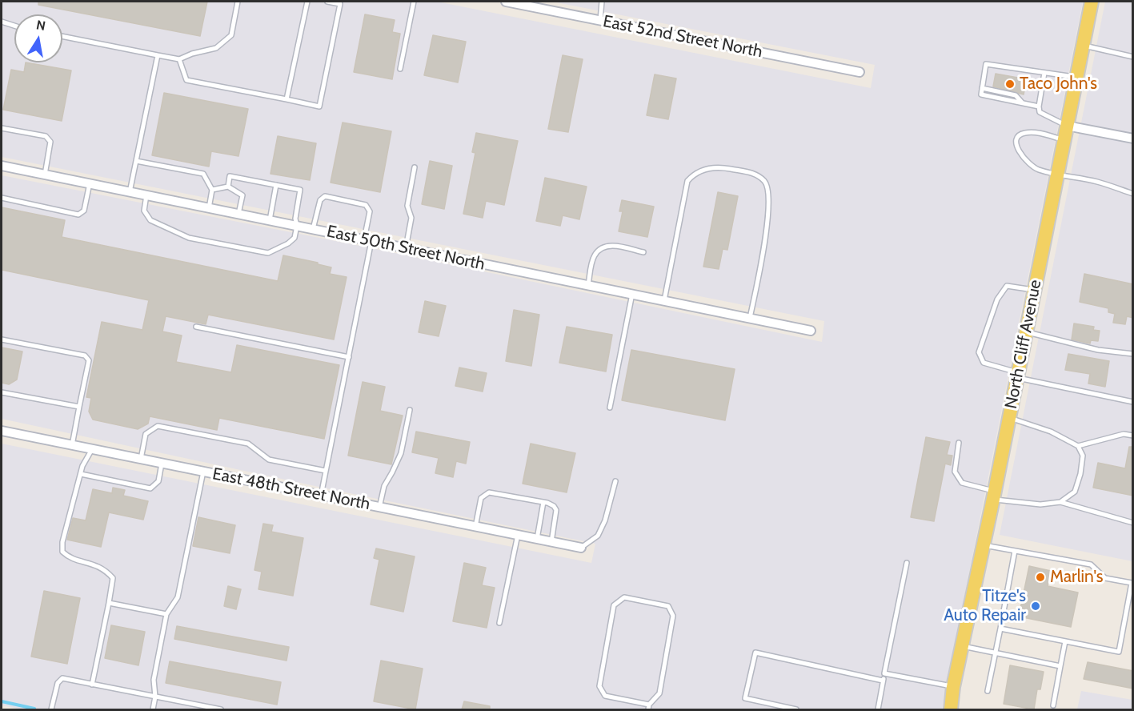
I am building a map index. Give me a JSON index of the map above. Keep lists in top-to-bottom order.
{
  "streets": {
    "main road": ["North Cliff Avenue"],
    "street": ["East 52nd Street North", "East 50th Street North", "East 48th Street North"]
  },
  "places": ["Taco John's", "Marlin's", "Titze's Auto Repair"],
  "north": "top"
}
